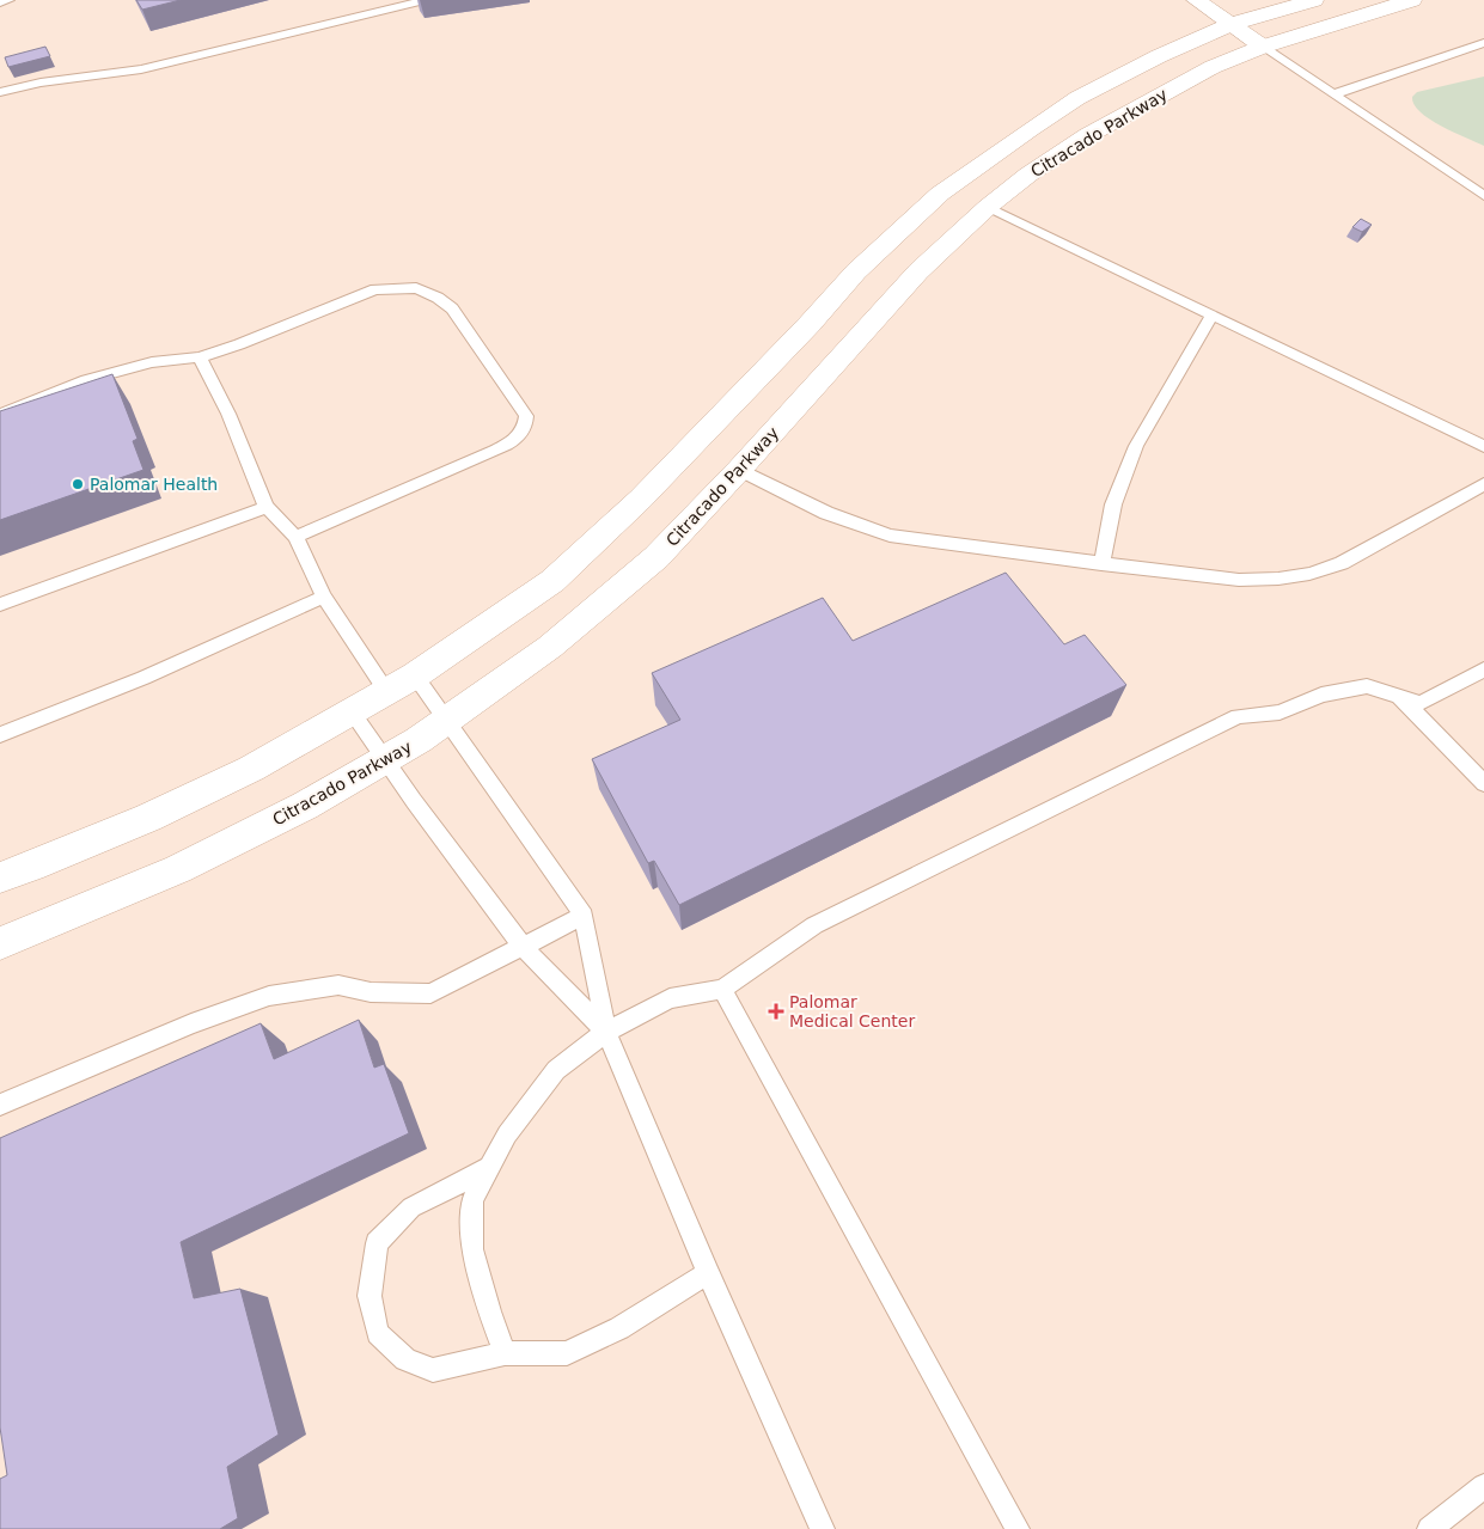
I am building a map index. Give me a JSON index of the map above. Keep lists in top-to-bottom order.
{
  "streets": {
    "main road": ["Citracado Parkway"]
  },
  "places": {
    "other": ["Palomar Health"],
    "health": ["Palomar Medical Center"]
  }
}
